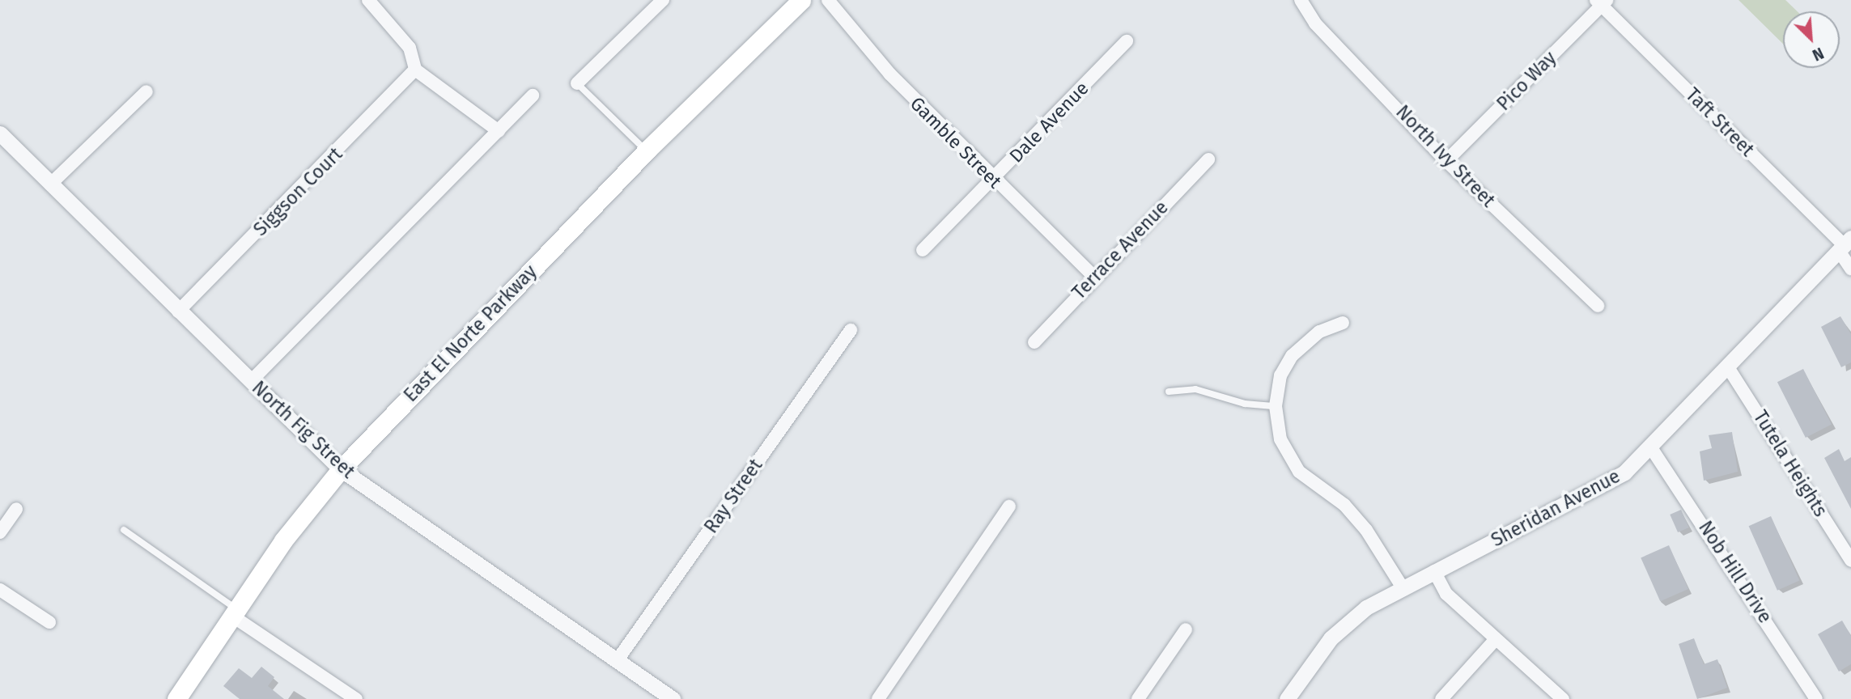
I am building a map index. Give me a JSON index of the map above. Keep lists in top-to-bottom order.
{
  "streets": {
    "main road": ["East El Norte Parkway"],
    "street": [
      "Pico Way",
      "Dale Avenue",
      "Taft Street",
      "Gamble Street",
      "North Ivy Street",
      "Siggson Court",
      "Terrace Avenue",
      "North Fig Street",
      "Tutela Heights",
      "Ray Street",
      "Sheridan Avenue",
      "Nob Hill Drive"
    ]
  },
  "crossings": [
    ["Pico Way", "Taft Street"],
    ["Pico Way", "North Ivy Street"],
    ["Dale Avenue", "Gamble Street"],
    ["Taft Street", "Sheridan Avenue"],
    ["Gamble Street", "Terrace Avenue"],
    ["Siggson Court", "North Fig Street"],
    ["East El Norte Parkway", "North Fig Street"],
    ["North Fig Street", "Ray Street"],
    ["Tutela Heights", "Sheridan Avenue"],
    ["Sheridan Avenue", "Nob Hill Drive"]
  ],
  "north": "bottom right"
}
